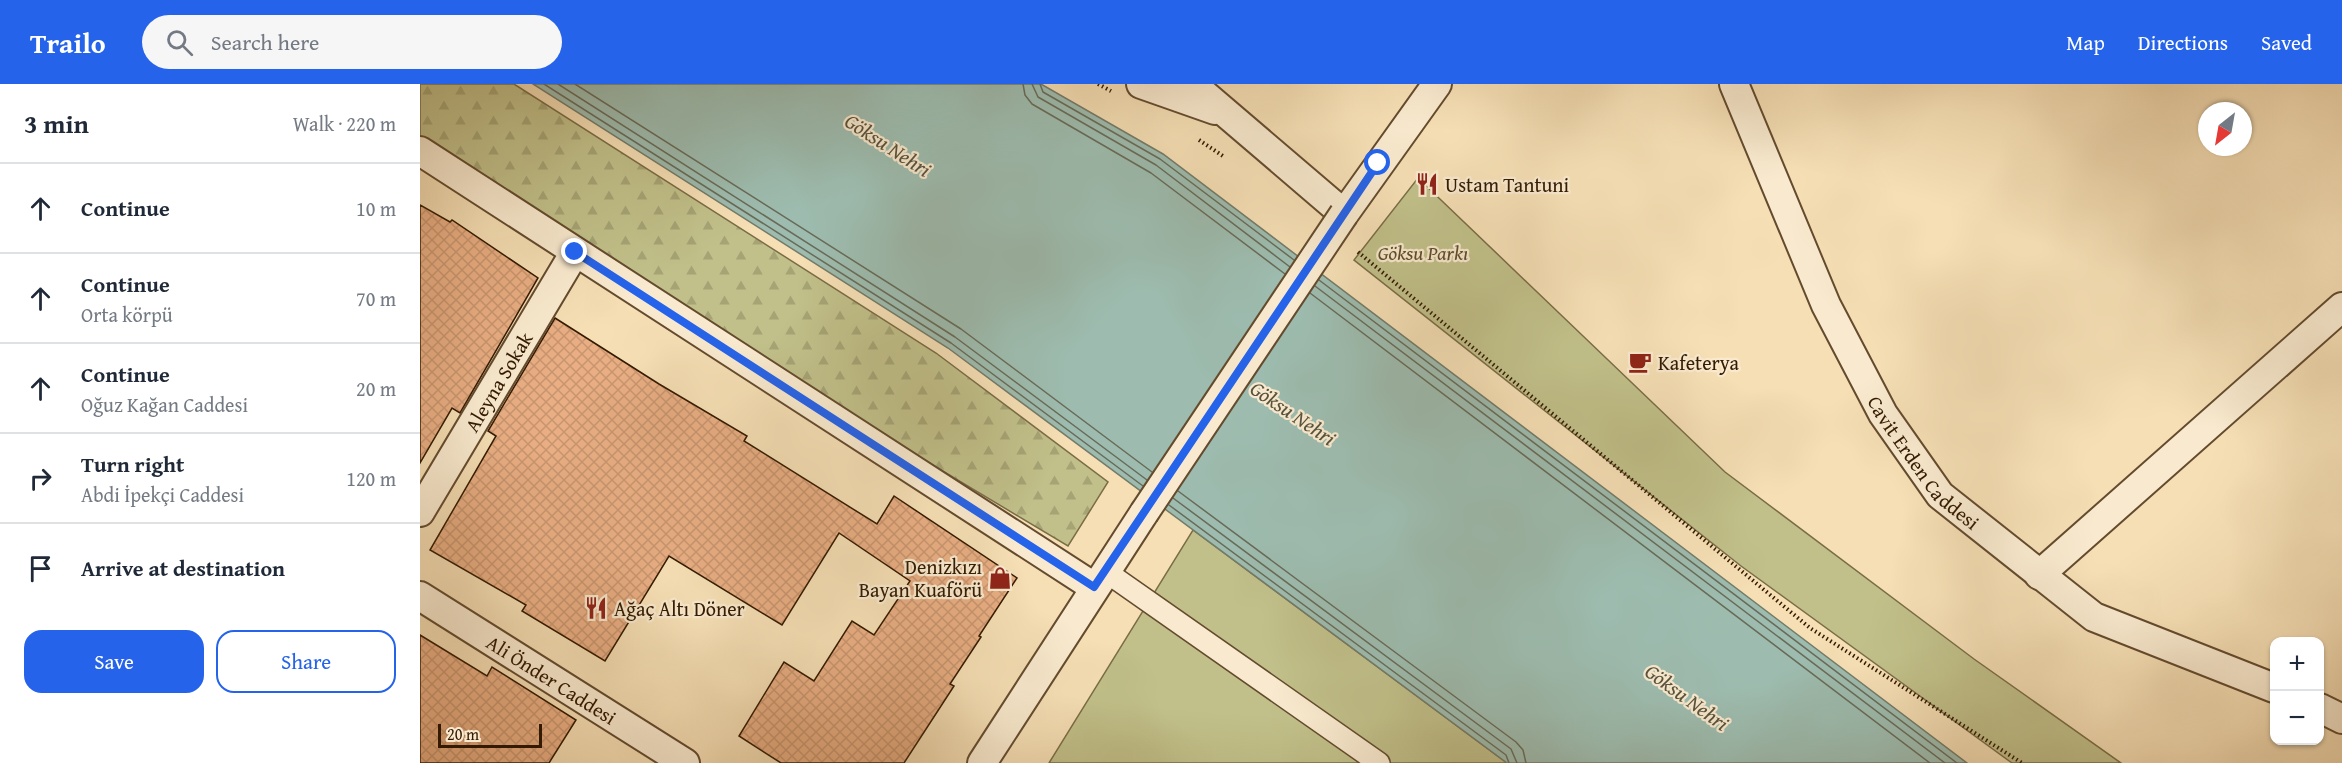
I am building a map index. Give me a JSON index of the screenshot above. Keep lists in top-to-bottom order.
{
  "streets": {
    "street": ["Aleyna Sokak", "Cavit Erden Caddesi", "Ali Önder Caddesi"]
  },
  "water": ["Göksu Nehri"],
  "parks": ["Göksu Parkı"],
  "places": {
    "restaurant": ["Ustam Tantuni", "Ağaç Altı Döner"],
    "cafe": ["Kafeterya"],
    "shop": ["Denizkızı Bayan Kuaförü"]
  },
  "scale_bar": "20 m",
  "north": "bottom left",
  "page": {
    "header": "Trailo",
    "search": "Search here",
    "nav": ["Map", "Directions", "Saved"],
    "heading": ["3 min", "Walk · 220 m"],
    "list": [
      ["Continue", "10 m"],
      ["Continue", "Orta körpü", "70 m"],
      ["Continue", "Oğuz Kağan Caddesi", "20 m"],
      ["Turn right", "Abdi İpekçi Caddesi", "120 m"],
      "Arrive at destination"
    ],
    "buttons": ["Save", "Share"],
    "map_buttons": ["+", "−"],
    "scale": "20 m"
  }
}
